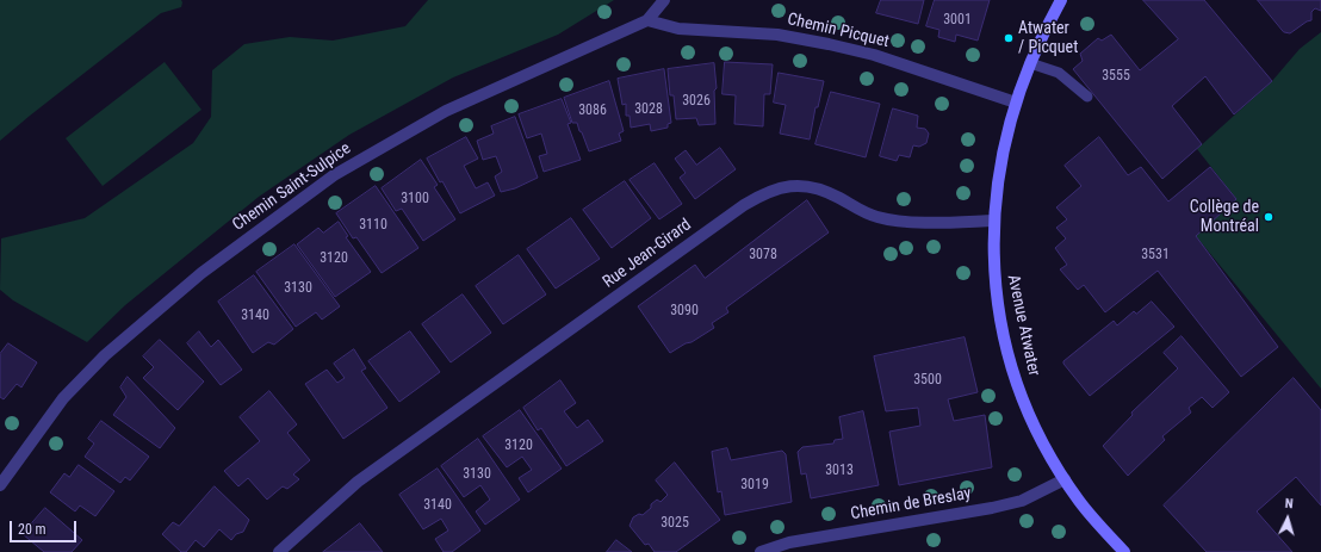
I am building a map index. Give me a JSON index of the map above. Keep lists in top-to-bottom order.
{
  "streets": {
    "main road": ["Avenue Atwater"],
    "street": [
      "Chemin Picquet",
      "Chemin Saint-Sulpice",
      "Rue Jean-Girard",
      "Chemin de Breslay"
    ]
  },
  "crossings": [
    ["Chemin Picquet", "Chemin Saint-Sulpice"],
    ["Chemin Picquet", "Avenue Atwater"],
    ["Rue Jean-Girard", "Avenue Atwater"],
    ["Avenue Atwater", "Chemin de Breslay"]
  ],
  "places": ["Atwater / Picquet", "Collège de Montréal"],
  "house_numbers": [
    "3001",
    "3555",
    "3026",
    "3028",
    "3086",
    "3100",
    "3110",
    "3078",
    "3531",
    "3120",
    "3130",
    "3090",
    "3140",
    "3500",
    "3120",
    "3013",
    "3130",
    "3019",
    "3140",
    "3025"
  ],
  "scale_bar": "20 m",
  "north": "top"
}
